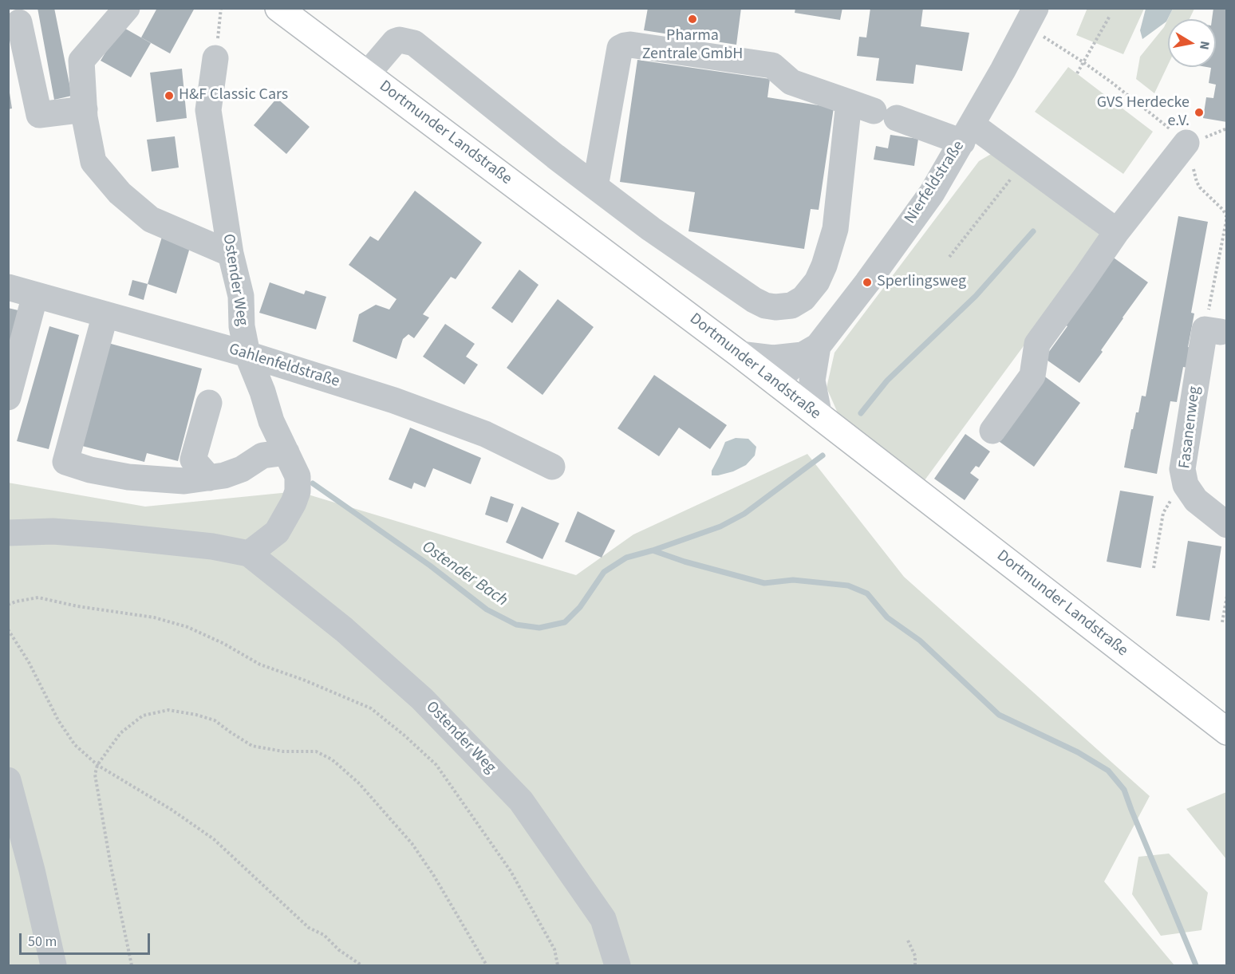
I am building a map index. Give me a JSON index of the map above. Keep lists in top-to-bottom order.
{
  "streets": {
    "main road": ["Dortmunder Landstraße"],
    "street": [
      "Nierfeldstraße",
      "Ostender Weg",
      "Gahlenfeldstraße",
      "Fasanenweg"
    ]
  },
  "crossings": [
    ["Dortmunder Landstraße", "Nierfeldstraße"],
    ["Ostender Weg", "Gahlenfeldstraße"]
  ],
  "water": ["Ostender Bach"],
  "places": [
    "Pharma Zentrale GmbH",
    "H&F Classic Cars",
    "GVS Herdecke e.V.",
    "Sperlingsweg"
  ],
  "scale_bar": "50 m",
  "north": "right"
}
